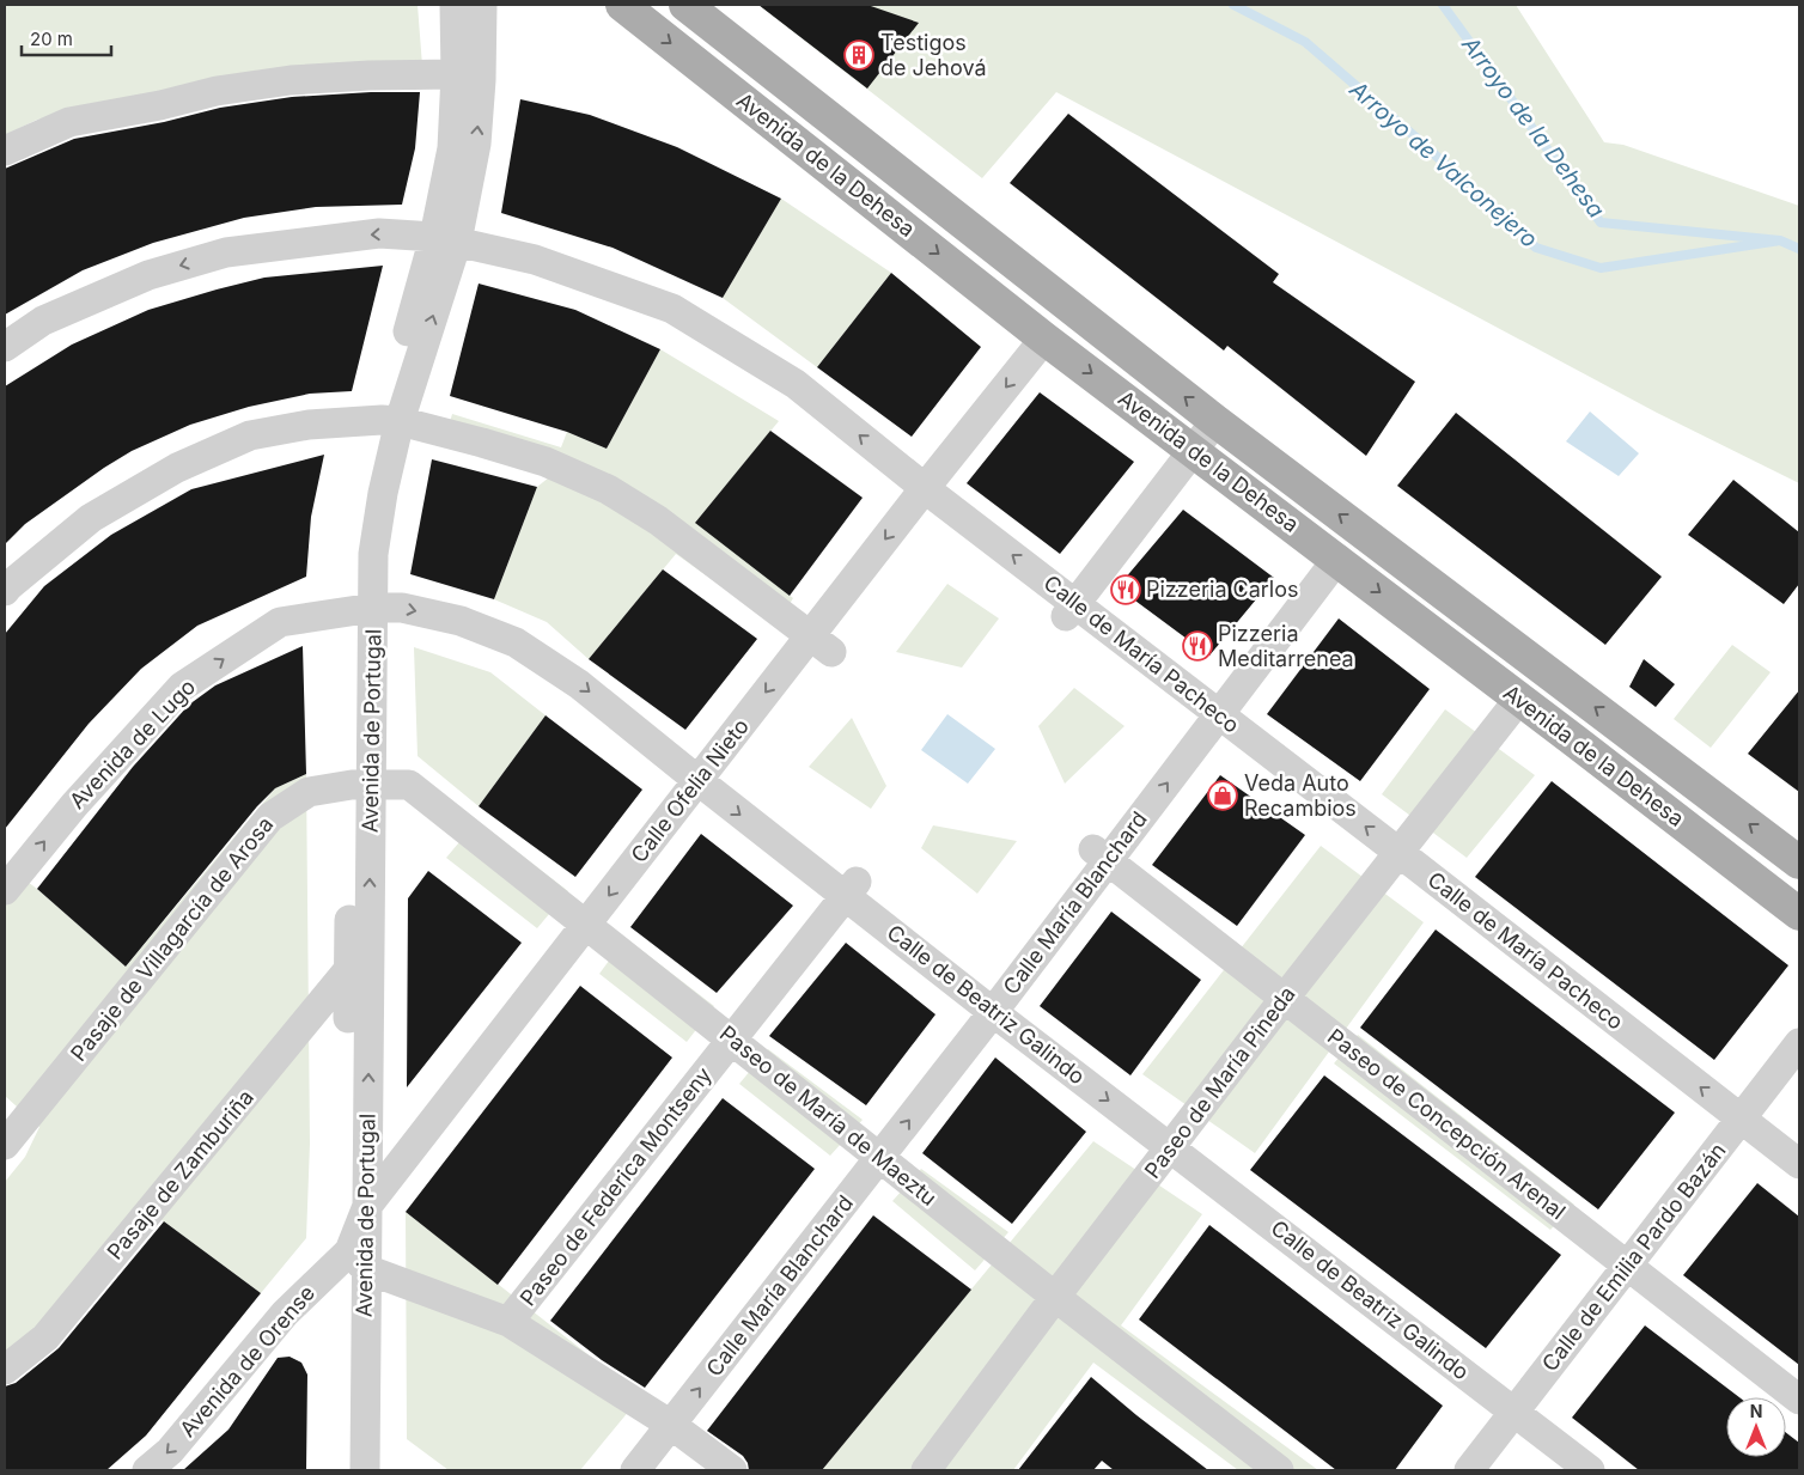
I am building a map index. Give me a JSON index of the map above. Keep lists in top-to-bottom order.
{
  "streets": {
    "main road": ["Avenida de la Dehesa"],
    "street": [
      "Calle de María Pacheco",
      "Avenida de Portugal",
      "Avenida de Lugo",
      "Calle Ofelia Nieto",
      "Calle María Blanchard",
      "Pasaje de Villagarcía de Arosa",
      "Calle de Beatriz Galindo",
      "Paseo de María Pineda",
      "Paseo de María de Maeztu",
      "Paseo de Concepción Arenal",
      "Pasaje de Zamburiña",
      "Paseo de Federica Montseny",
      "Calle de Emilia Pardo Bazán",
      "Avenida de Orense"
    ]
  },
  "crossings": [
    ["Avenida de la Dehesa", "Calle Ofelia Nieto"],
    ["Avenida de la Dehesa", "Calle María Blanchard"],
    ["Avenida de la Dehesa", "Paseo de María Pineda"],
    ["Calle de María Pacheco", "Avenida de Portugal"],
    ["Calle de María Pacheco", "Calle Ofelia Nieto"],
    ["Calle de María Pacheco", "Calle María Blanchard"],
    ["Calle de María Pacheco", "Paseo de María Pineda"],
    ["Calle de María Pacheco", "Calle de Emilia Pardo Bazán"],
    ["Avenida de Portugal", "Avenida de Lugo"],
    ["Avenida de Portugal", "Calle Ofelia Nieto"],
    ["Avenida de Portugal", "Pasaje de Villagarcía de Arosa"],
    ["Avenida de Portugal", "Calle de Beatriz Galindo"],
    ["Avenida de Portugal", "Paseo de María de Maeztu"],
    ["Avenida de Portugal", "Pasaje de Zamburiña"],
    ["Avenida de Portugal", "Avenida de Orense"],
    ["Avenida de Lugo", "Calle de Beatriz Galindo"],
    ["Calle Ofelia Nieto", "Calle de Beatriz Galindo"],
    ["Calle Ofelia Nieto", "Paseo de María de Maeztu"],
    ["Calle Ofelia Nieto", "Avenida de Orense"],
    ["Calle María Blanchard", "Calle de Beatriz Galindo"],
    ["Calle María Blanchard", "Paseo de María de Maeztu"],
    ["Calle María Blanchard", "Paseo de Concepción Arenal"],
    ["Pasaje de Villagarcía de Arosa", "Paseo de María de Maeztu"],
    ["Calle de Beatriz Galindo", "Paseo de María Pineda"],
    ["Calle de Beatriz Galindo", "Paseo de Federica Montseny"],
    ["Calle de Beatriz Galindo", "Calle de Emilia Pardo Bazán"],
    ["Paseo de María Pineda", "Paseo de María de Maeztu"],
    ["Paseo de María Pineda", "Paseo de Concepción Arenal"],
    ["Paseo de María de Maeztu", "Paseo de Federica Montseny"],
    ["Paseo de Concepción Arenal", "Calle de Emilia Pardo Bazán"]
  ],
  "one_way": [
    "Calle de María Pacheco",
    "Calle Ofelia Nieto",
    "Calle María Blanchard",
    "Avenida de Orense"
  ],
  "water": ["Arroyo de la Dehesa", "Arroyo de Valconejero"],
  "places": {
    "building": ["Testigos de Jehová"],
    "restaurant": ["Pizzeria Carlos", "Pizzeria Meditarrenea"],
    "shop": ["Veda Auto Recambios"]
  },
  "scale_bar": "20 m",
  "north": "top"
}
